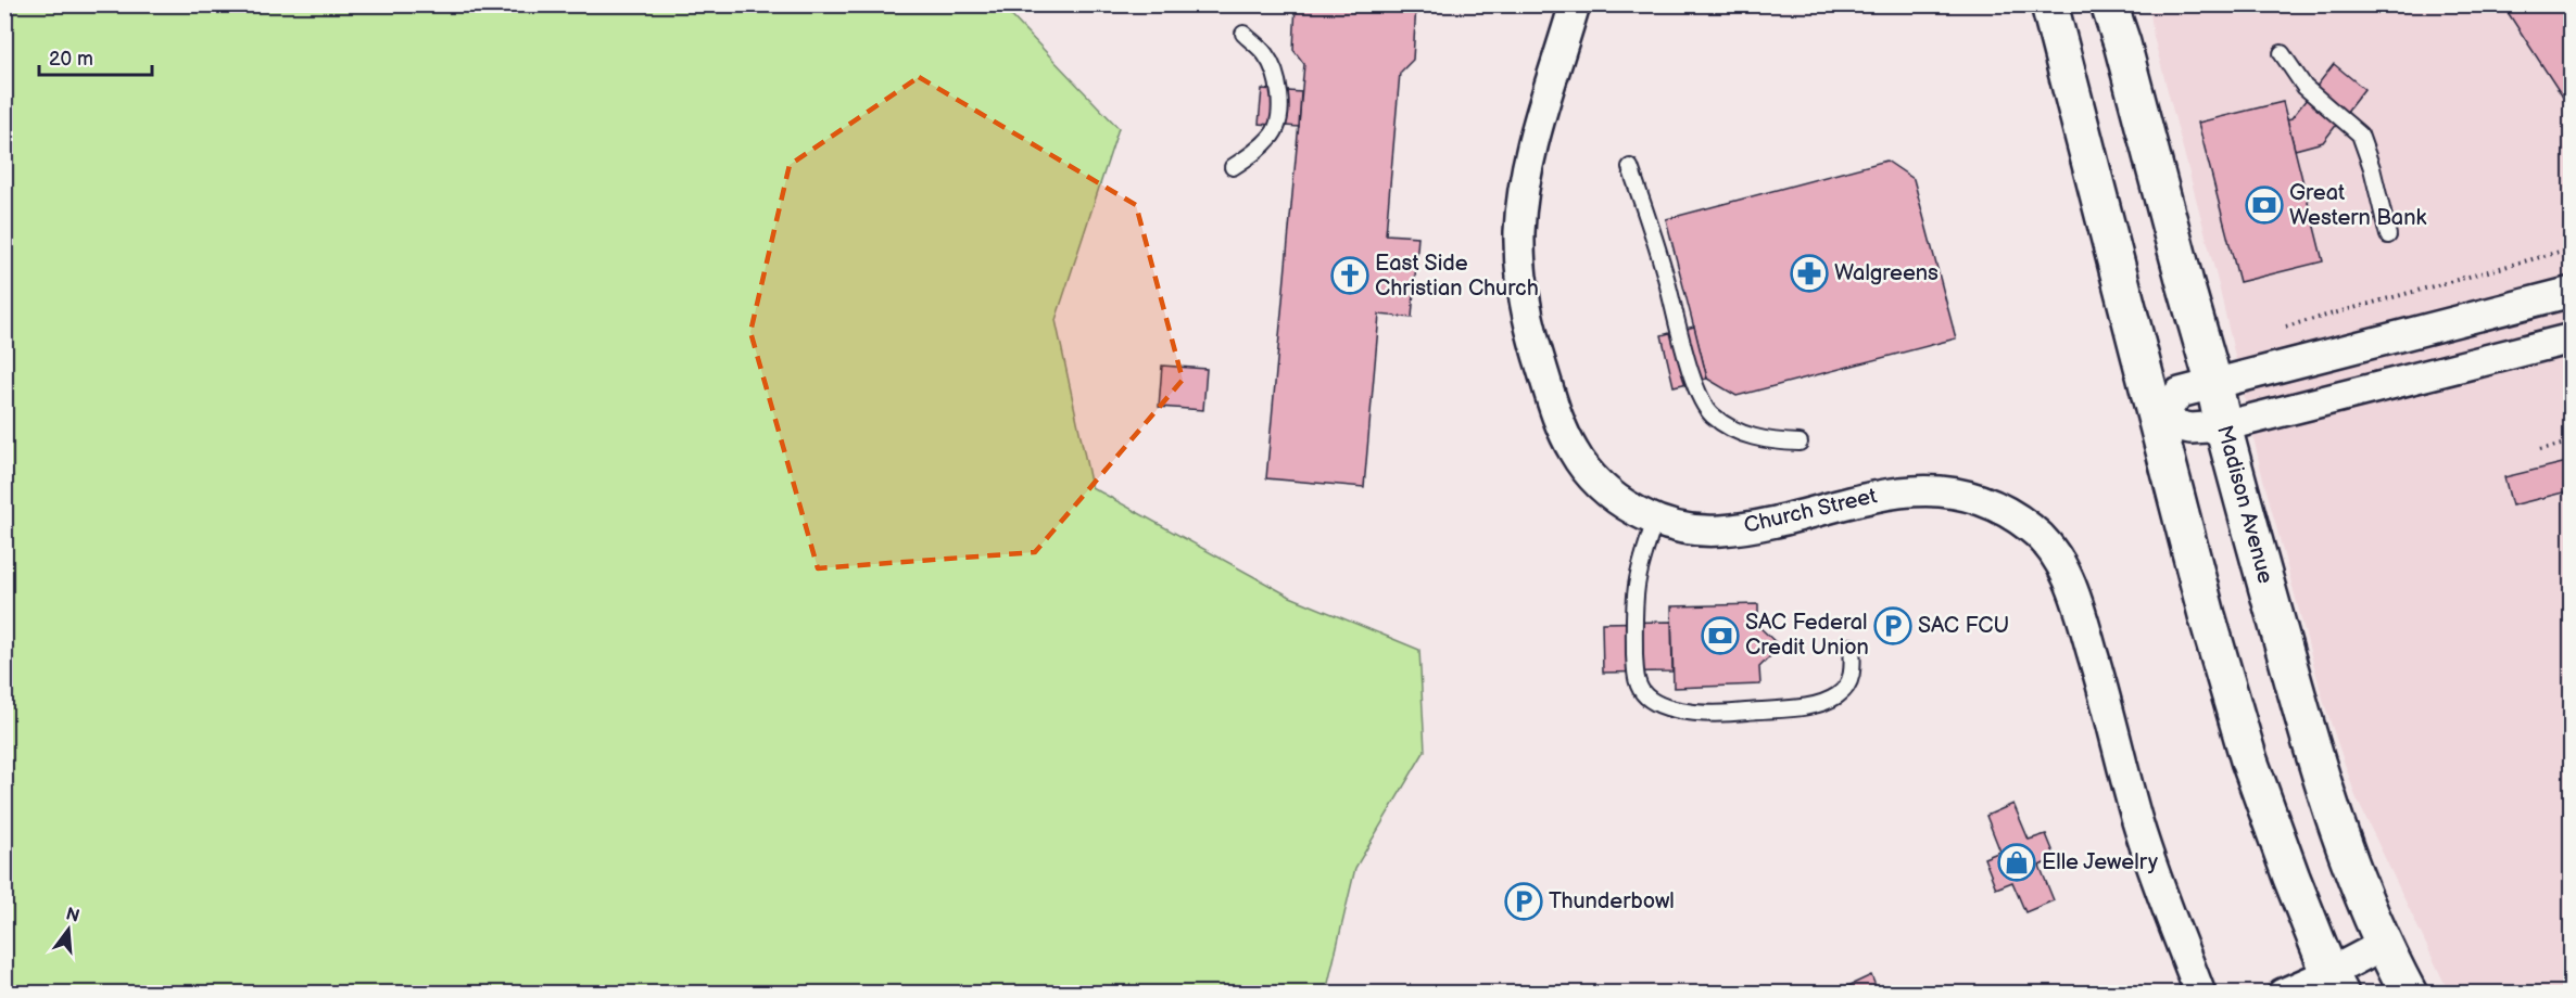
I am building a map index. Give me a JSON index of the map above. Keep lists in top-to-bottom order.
{
  "streets": {
    "main road": ["Madison Avenue"],
    "street": ["Church Street"]
  },
  "places": {
    "bank": ["Great Western Bank", "SAC Federal Credit Union"],
    "pharmacy": ["Walgreens"],
    "church": ["East Side Christian Church"],
    "parking": ["SAC FCU", "Thunderbowl"],
    "shop": ["Elle Jewelry"]
  },
  "scale_bar": "20 m",
  "north": "top"
}
